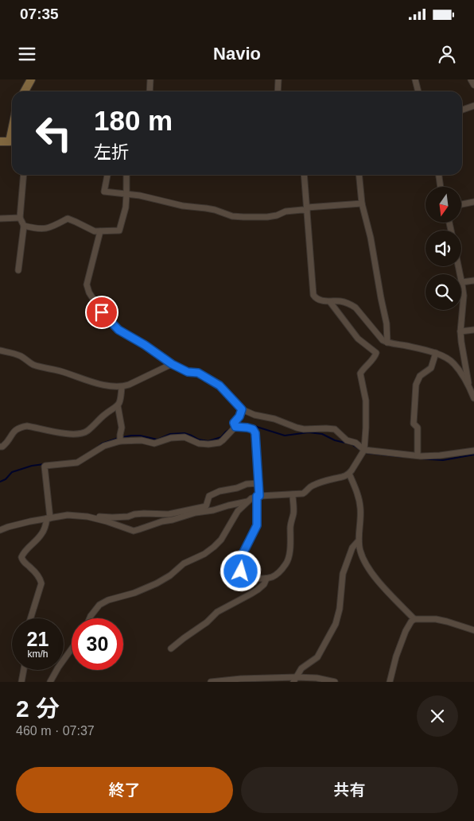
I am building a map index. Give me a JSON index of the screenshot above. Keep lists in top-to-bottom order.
{
  "north": "bottom",
  "page": {
    "status": "07:35",
    "header": "Navio",
    "turn": ["180 m", "左折"],
    "speed": "21 km/h",
    "limit": "30",
    "heading": ["2 分", "460 m · 07:37"],
    "buttons": ["終了", "共有"]
  }
}
